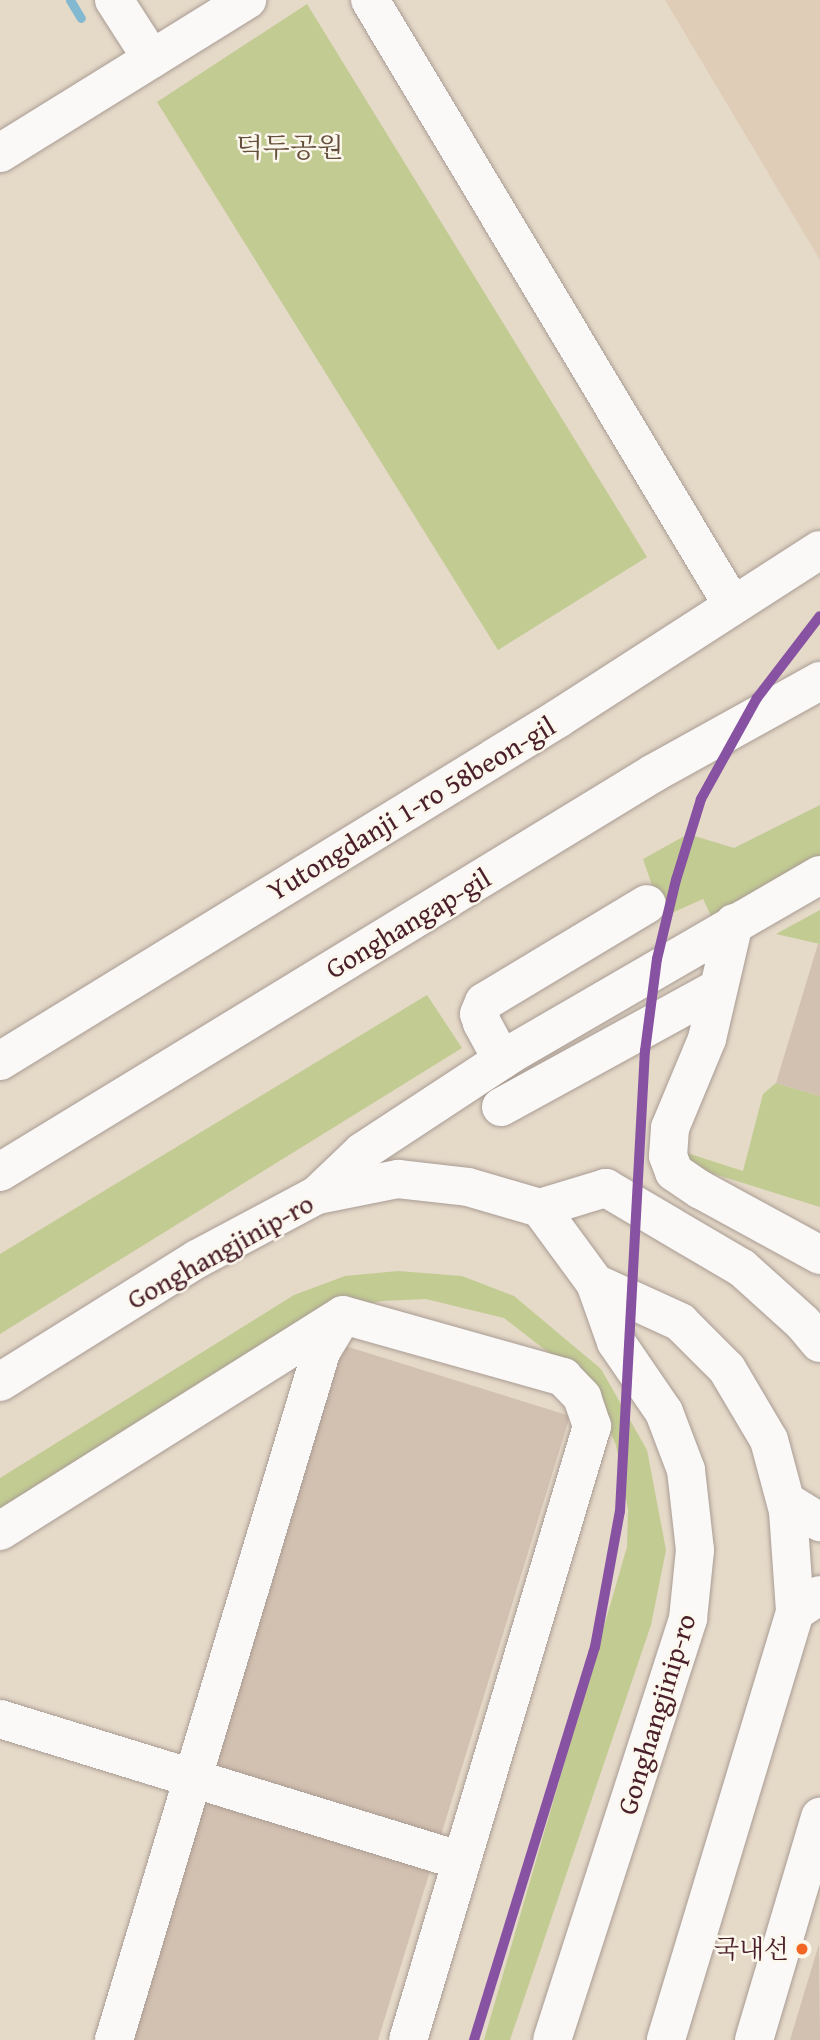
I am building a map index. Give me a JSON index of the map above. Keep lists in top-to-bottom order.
{
  "streets": {
    "street": ["Yutongdanji 1-ro 58beon-gil", "Gonghangap-gil", "Gonghangjinip-ro"]
  },
  "parks": ["덕두공원"],
  "places": ["국내선"]
}
